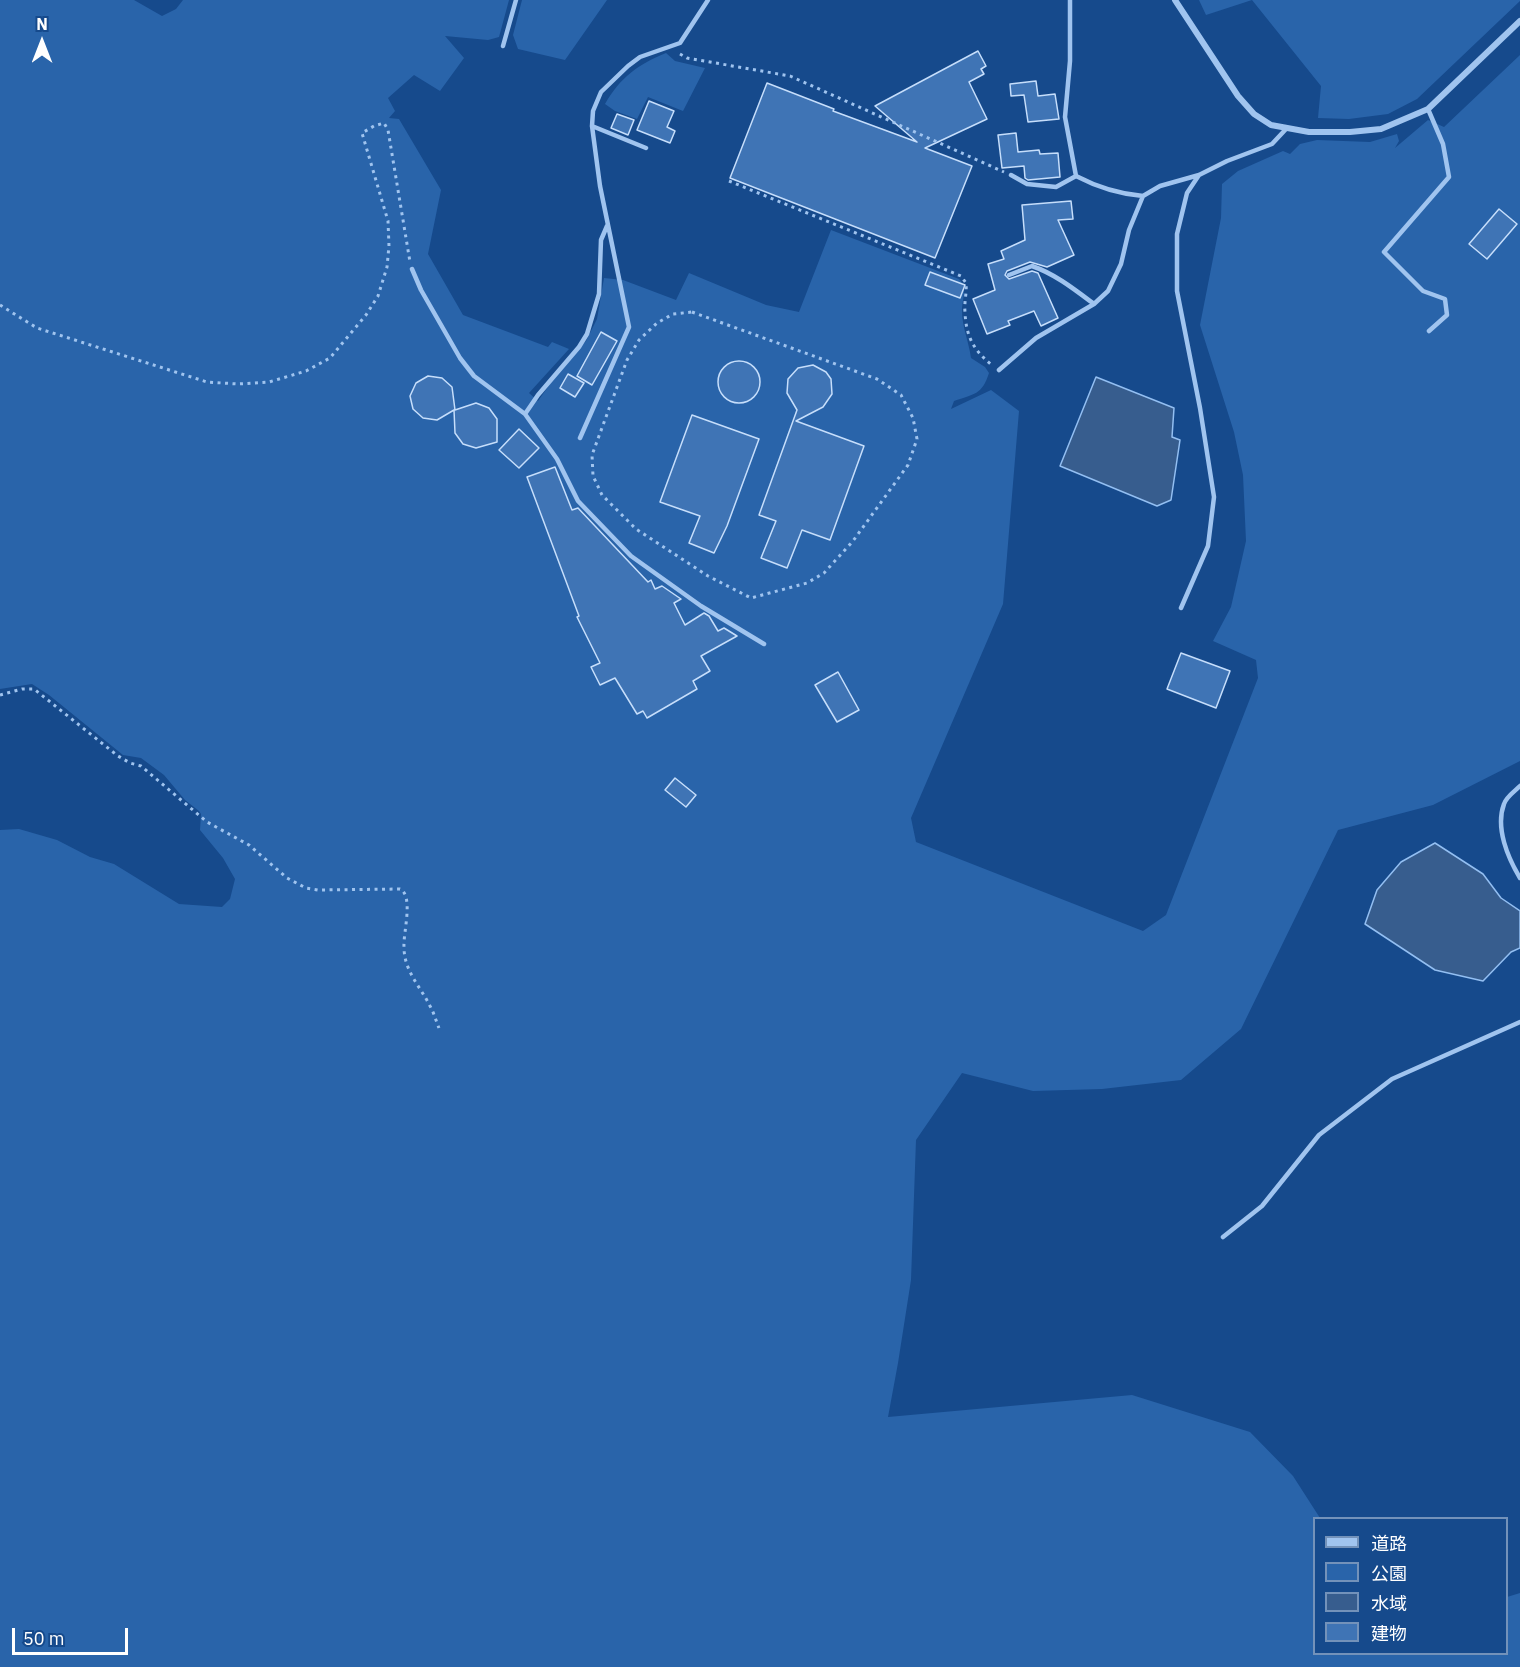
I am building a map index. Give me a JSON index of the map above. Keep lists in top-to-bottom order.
{
  "legend": [
    "道路",
    "公園",
    "水域",
    "建物"
  ],
  "scale_bar": "50 m",
  "north": "top"
}
